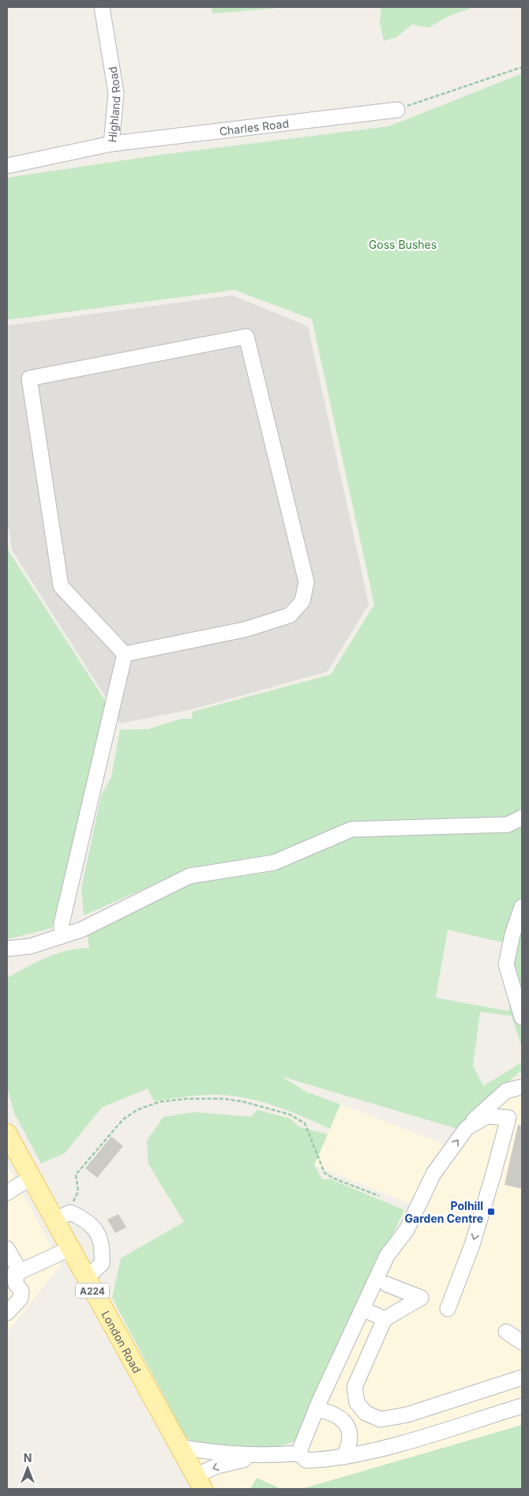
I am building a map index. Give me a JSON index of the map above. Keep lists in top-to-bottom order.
{
  "streets": {
    "main road": ["A224", "London Road"],
    "street": ["Highland Road", "Charles Road"]
  },
  "crossings": [
    ["Highland Road", "Charles Road"]
  ],
  "parks": ["Goss Bushes"],
  "places": {
    "transit": ["Polhill Garden Centre"]
  },
  "north": "top"
}
